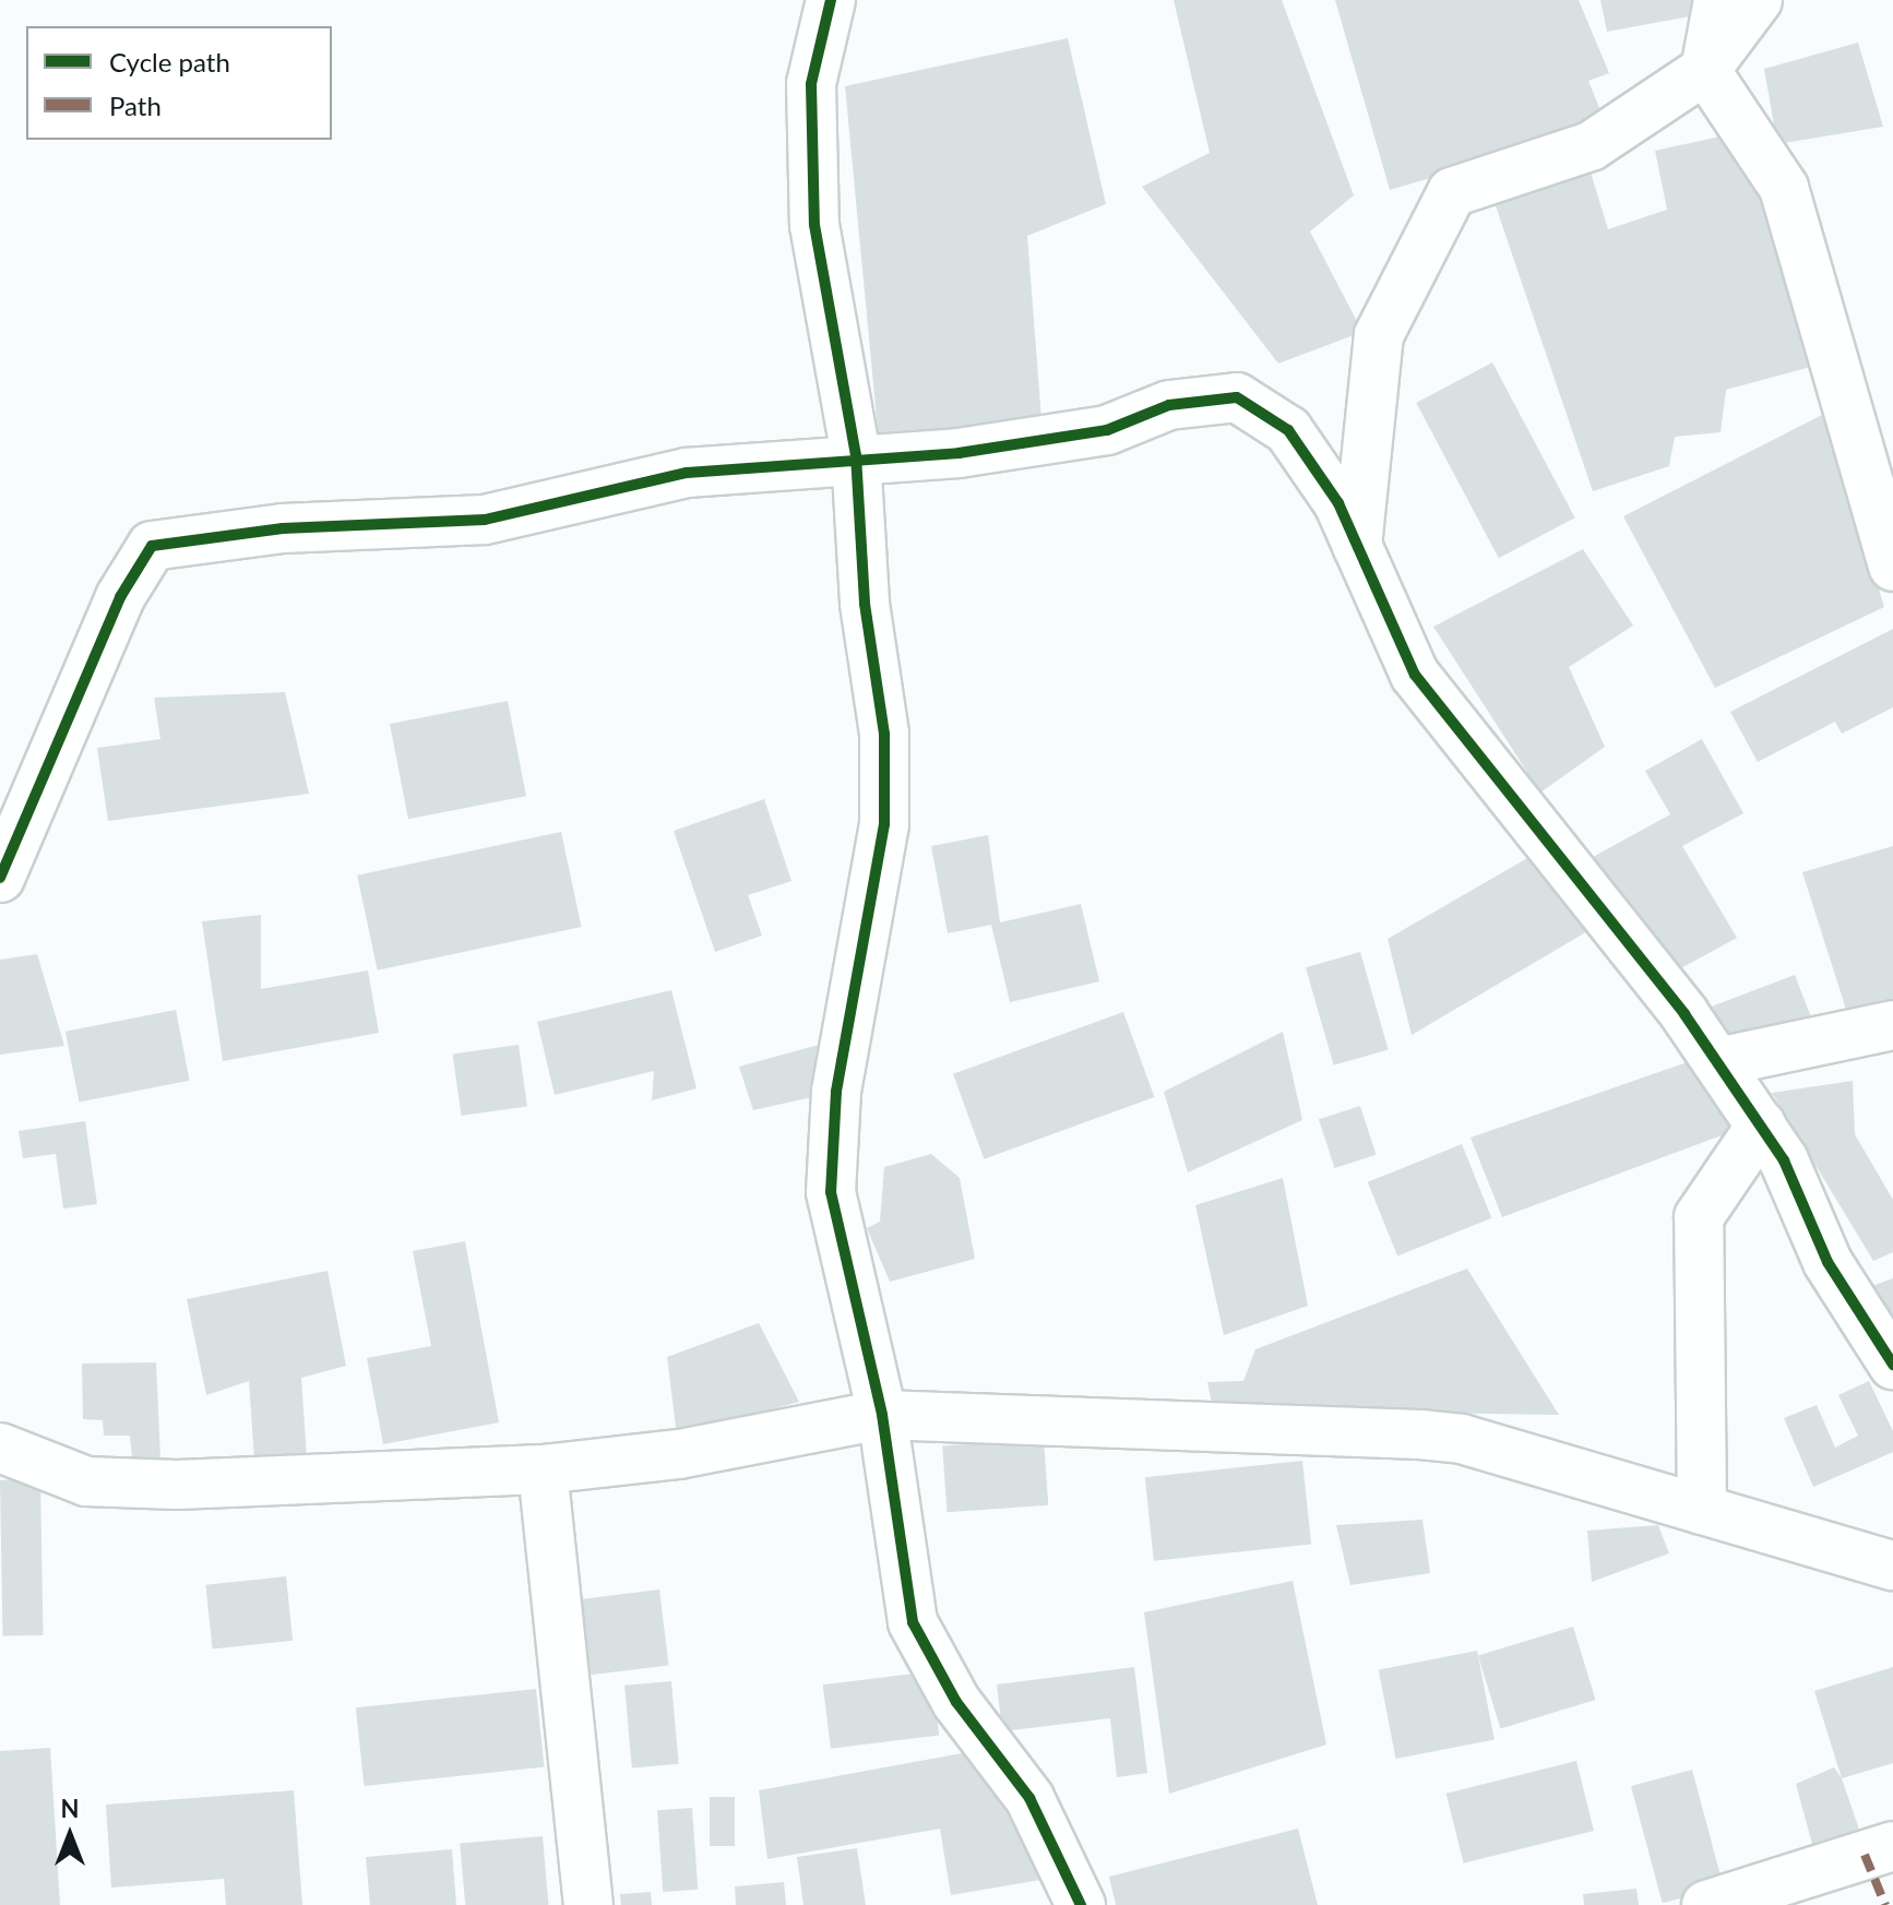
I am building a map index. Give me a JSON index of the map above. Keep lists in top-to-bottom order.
{
  "legend": ["Cycle path", "Path"],
  "north": "top"
}
